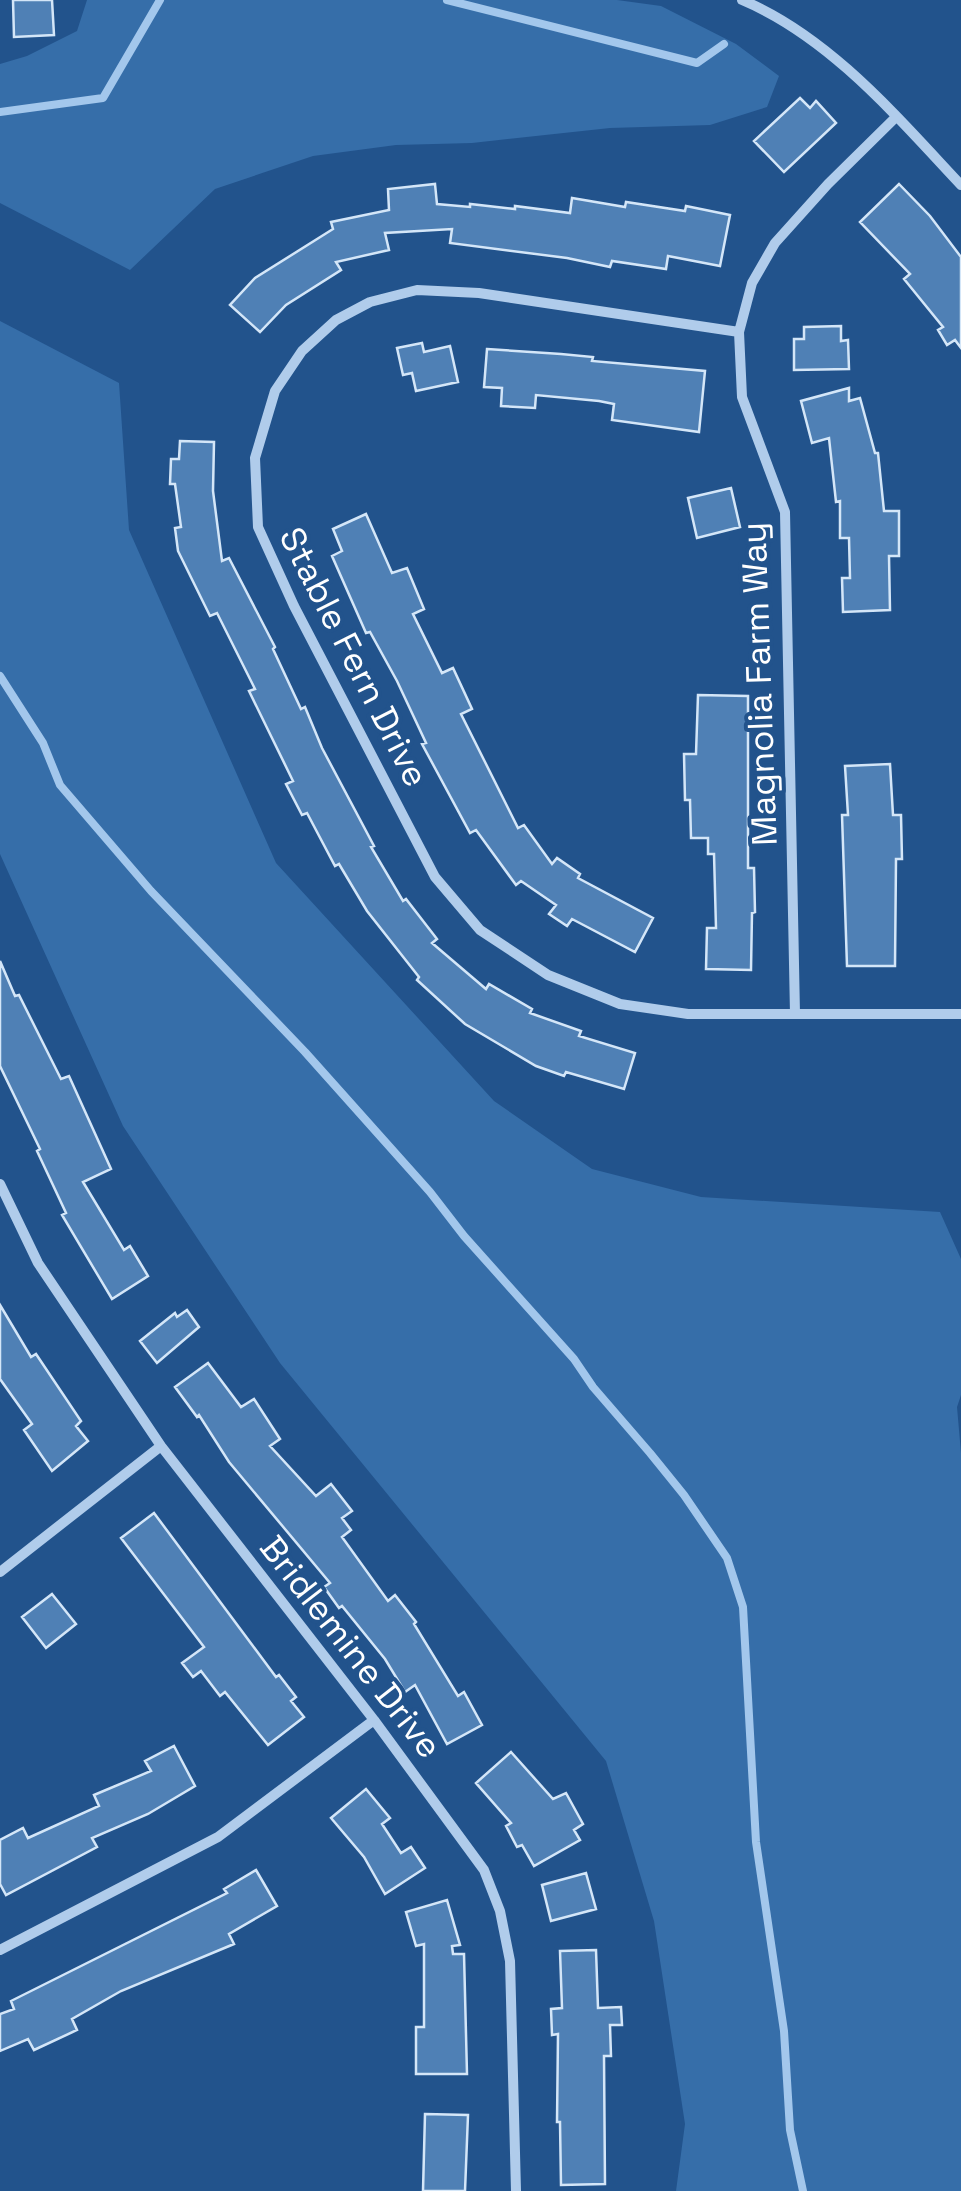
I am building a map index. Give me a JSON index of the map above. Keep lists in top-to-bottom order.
{
  "streets": {
    "street": ["Stable Fern Drive", "Magnolia Farm Way", "Bridlemine Drive"]
  },
  "crossings": [
    ["Stable Fern Drive", "Magnolia Farm Way"]
  ]
}
